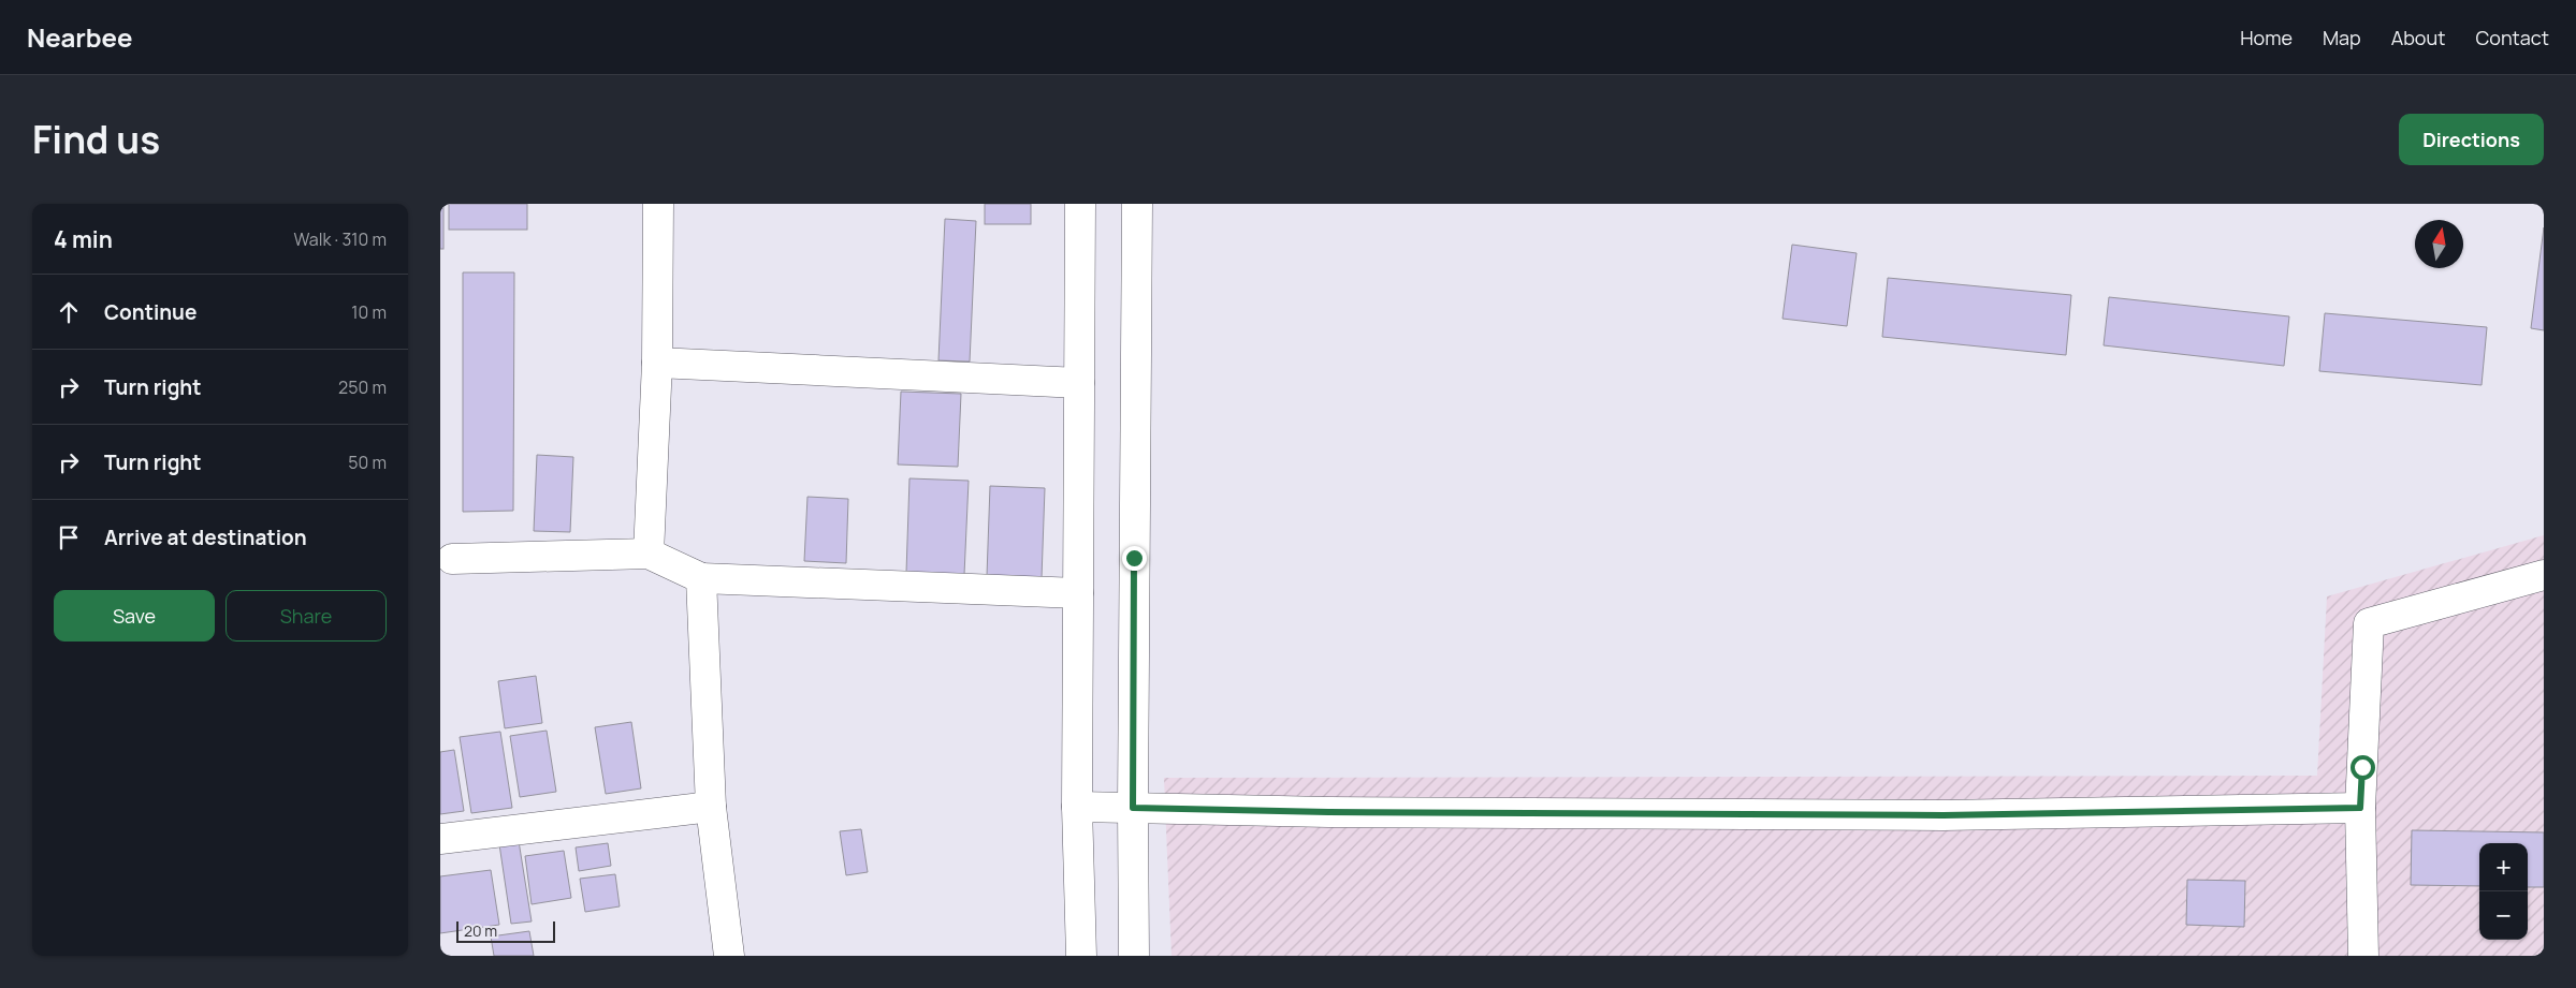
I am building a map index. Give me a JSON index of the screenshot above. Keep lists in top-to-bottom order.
{
  "scale_bar": "20 m",
  "north": "top",
  "page": {
    "header": "Nearbee",
    "nav": [
      "Home",
      "Map",
      "About",
      "Contact"
    ],
    "title": "Find us",
    "buttons": [
      "Directions",
      ["Save", "Share"]
    ],
    "heading": ["4 min", "Walk · 310 m"],
    "list": [
      ["Continue", "10 m"],
      ["Turn right", "250 m"],
      ["Turn right", "50 m"],
      "Arrive at destination"
    ],
    "map_buttons": ["+", "−"],
    "scale": "20 m"
  }
}
